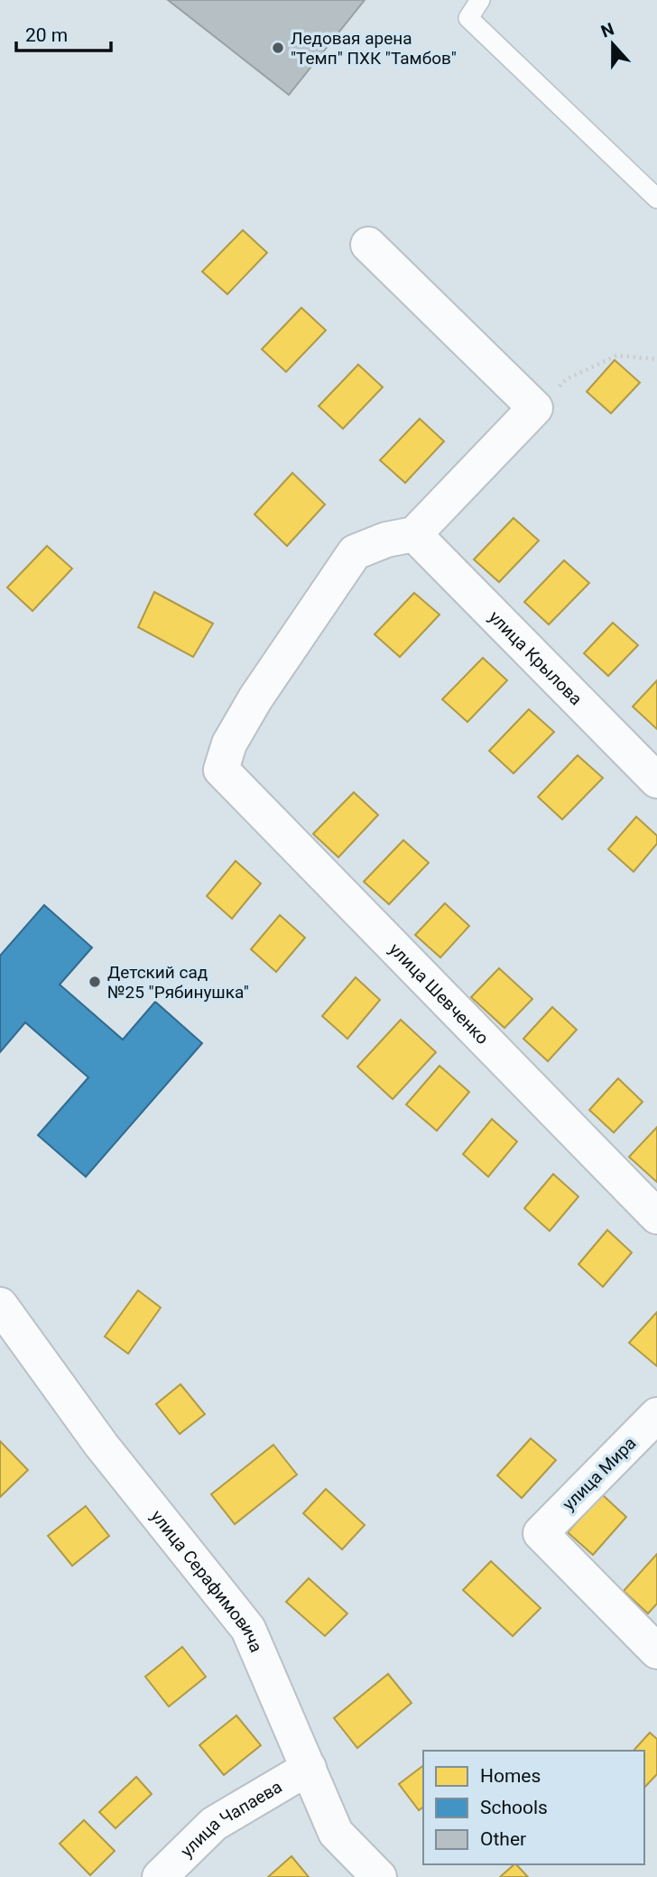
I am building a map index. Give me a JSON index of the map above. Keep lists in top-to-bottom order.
{
  "streets": {
    "street": [
      "улица Крылова",
      "улица Шевченко",
      "улица Мира",
      "улица Серафимовича",
      "улица Чапаева"
    ]
  },
  "crossings": [
    ["улица Крылова", "улица Шевченко"],
    ["улица Серафимовича", "улица Чапаева"]
  ],
  "places": ["Ледовая арена \"Темп\" ПХК \"Тамбов\"", "Детский сад №25 \"Рябинушка\""],
  "legend": ["Homes", "Schools", "Other"],
  "scale_bar": "20 m",
  "north": "top"
}
